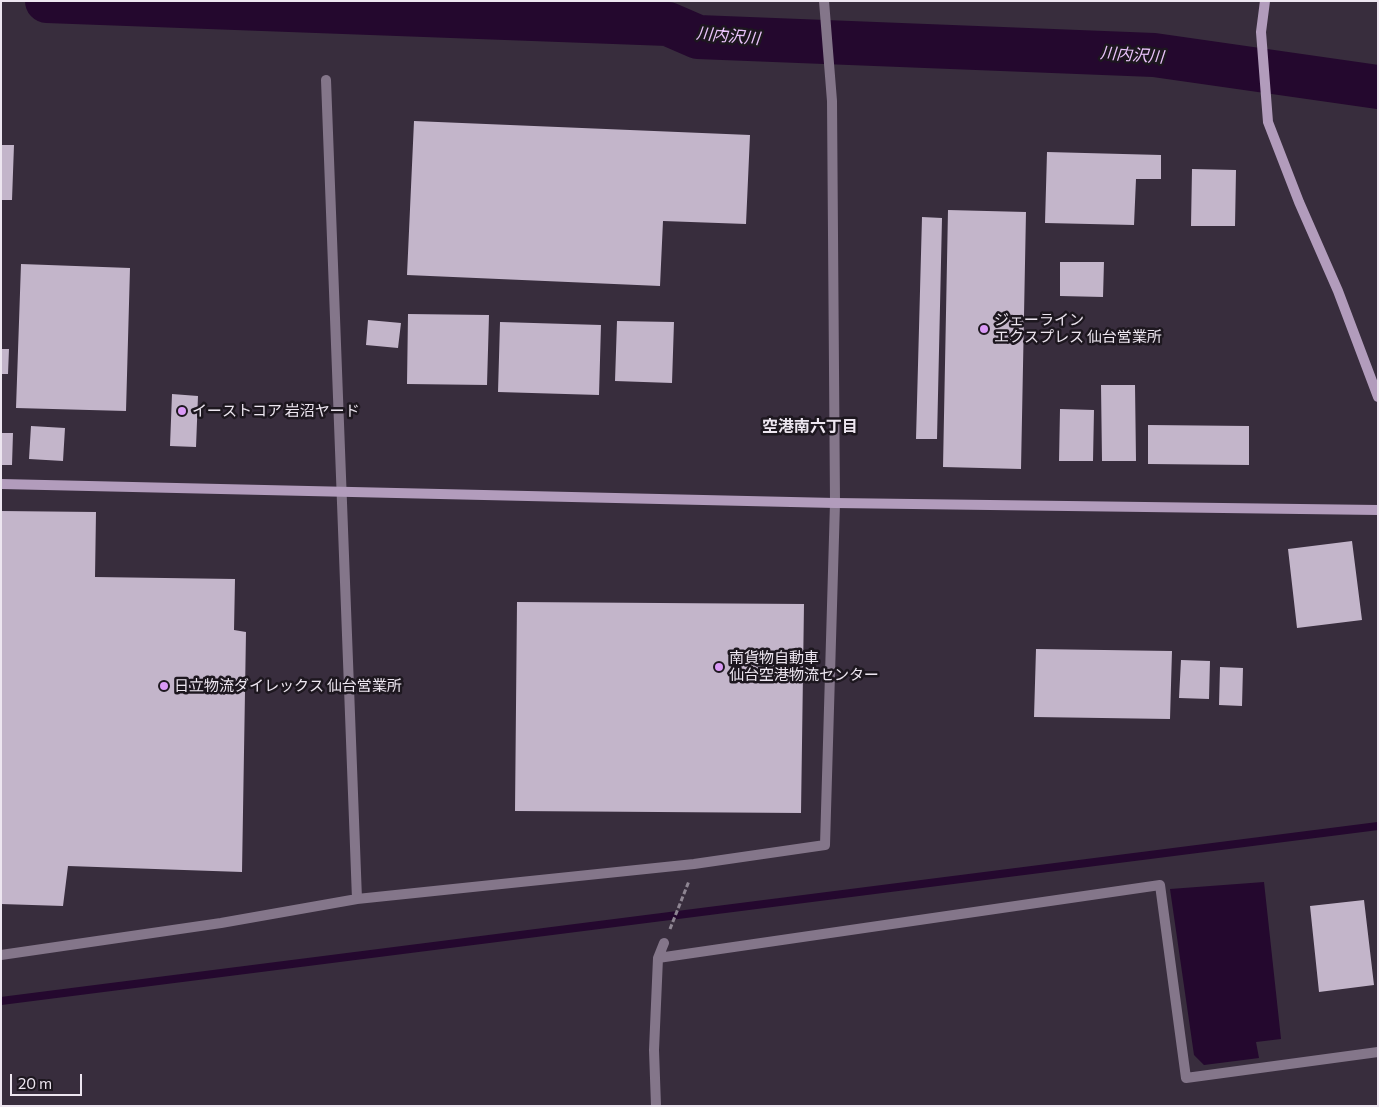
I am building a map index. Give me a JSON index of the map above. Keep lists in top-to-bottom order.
{
  "districts": ["空港南六丁目"],
  "water": ["川内沢川"],
  "places": [
    "ジェーライン エクスプレス 仙台営業所",
    "イーストコア 岩沼ヤード",
    "南貨物自動車 仙台空港物流センター",
    "日立物流ダイレックス 仙台営業所"
  ],
  "scale_bar": "20 m"
}
